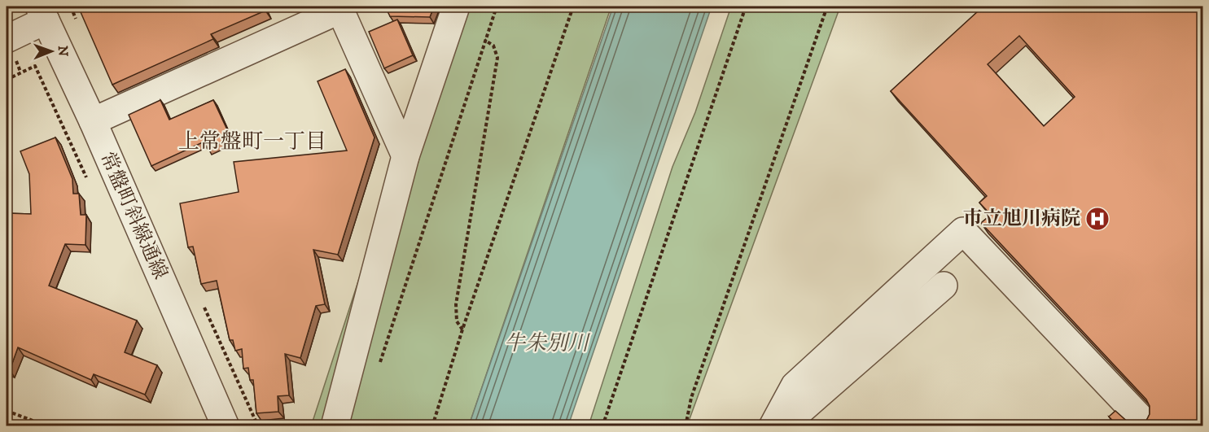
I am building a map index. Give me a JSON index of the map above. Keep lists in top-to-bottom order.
{
  "streets": {
    "street": ["常盤町斜線通線"]
  },
  "districts": ["上常盤町一丁目"],
  "water": ["牛朱別川"],
  "places": {
    "hospital": ["市立旭川病院"]
  },
  "north": "right"
}
